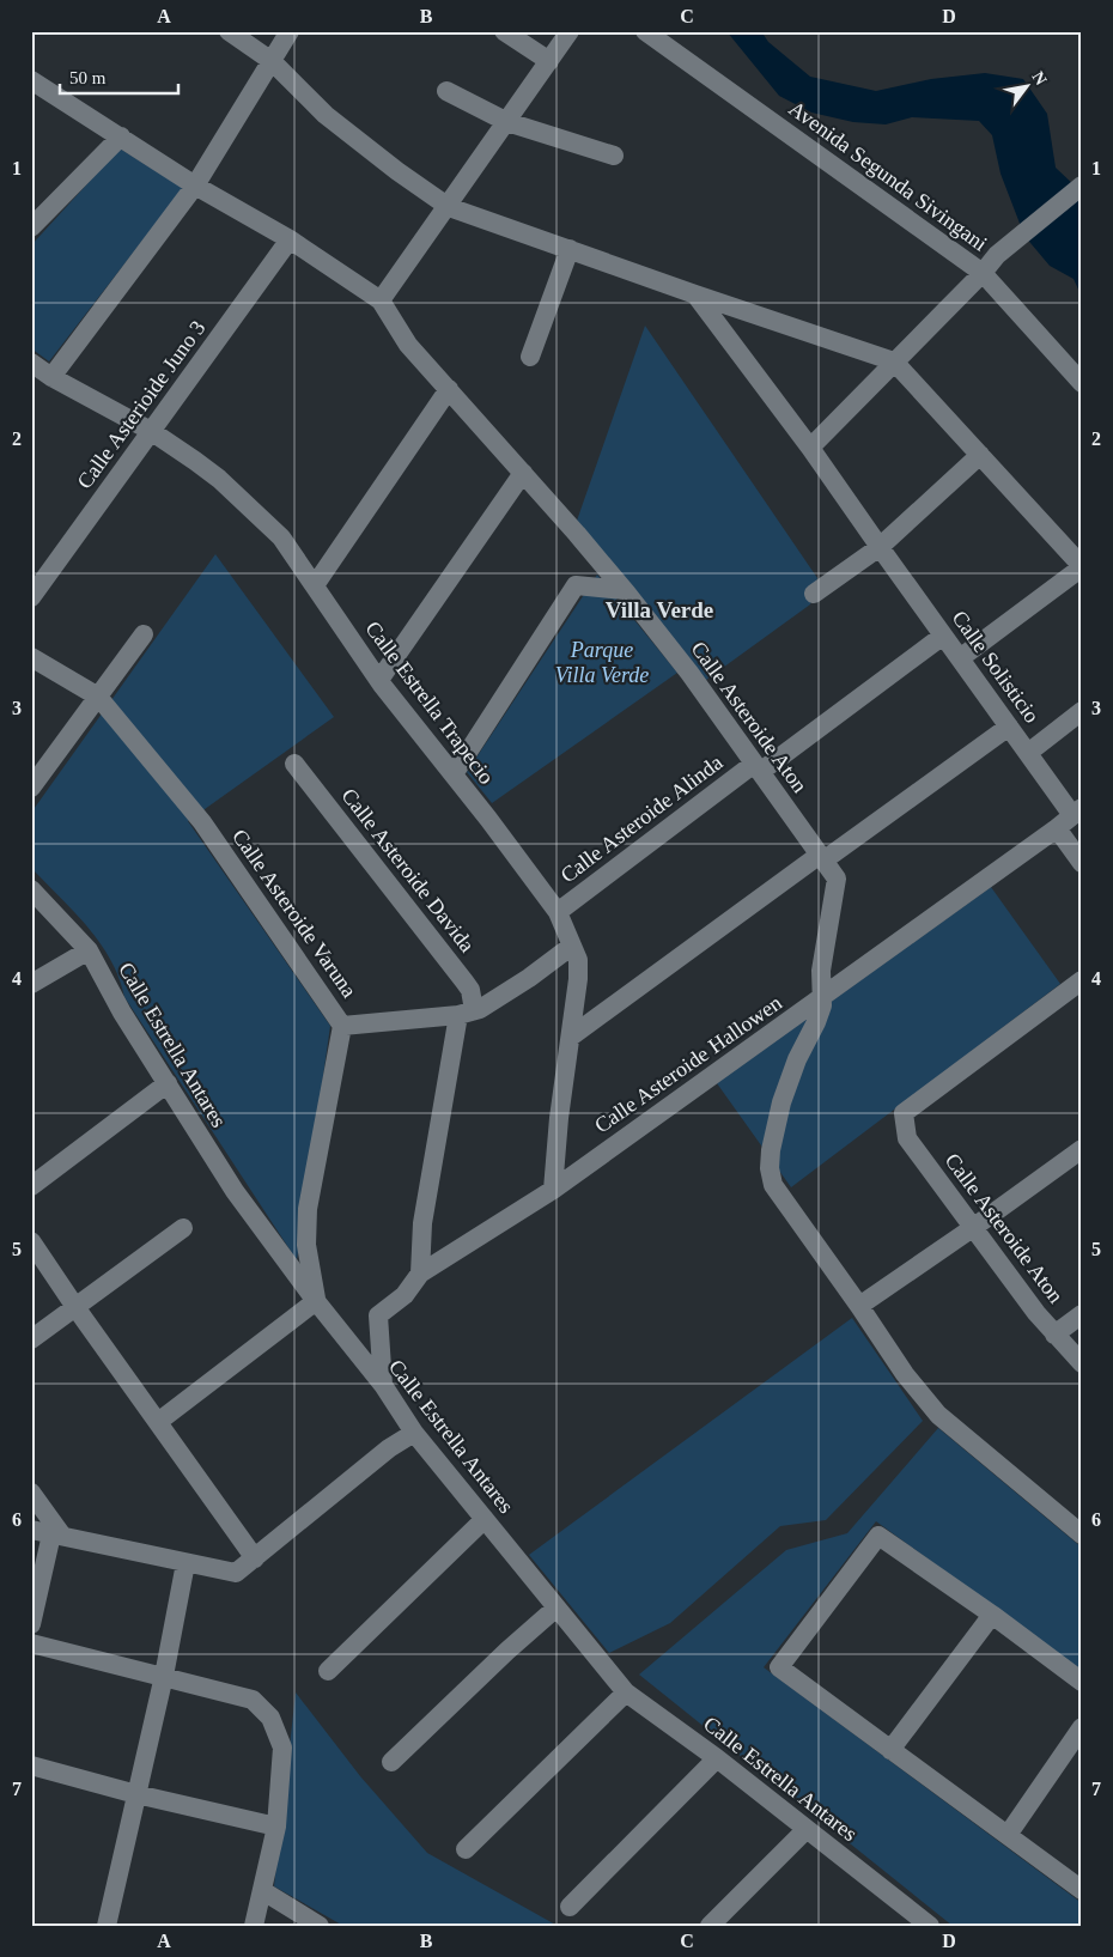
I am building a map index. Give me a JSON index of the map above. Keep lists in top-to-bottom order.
{
  "streets": {
    "street": [
      "Avenida Segunda Sivingani",
      "Calle Asterioide Juno 3",
      "Calle Solisticio",
      "Calle Estrella Trapecio",
      "Calle Asteroide Aton",
      "Calle Asteroide Alinda",
      "Calle Asteroide Davida",
      "Calle Asteroide Varuna",
      "Calle Estrella Antares",
      "Calle Asteroide Hallowen"
    ]
  },
  "crossings": [
    ["Calle Asterioide Juno 3", "Calle Estrella Trapecio"],
    ["Calle Solisticio", "Calle Asteroide Alinda"],
    ["Calle Solisticio", "Calle Asteroide Hallowen"],
    ["Calle Estrella Trapecio", "Calle Asteroide Alinda"],
    ["Calle Estrella Trapecio", "Calle Asteroide Hallowen"],
    ["Calle Asteroide Aton", "Calle Asteroide Alinda"],
    ["Calle Asteroide Aton", "Calle Asteroide Hallowen"],
    ["Calle Asteroide Davida", "Calle Asteroide Hallowen"],
    ["Calle Asteroide Varuna", "Calle Estrella Antares"],
    ["Calle Estrella Antares", "Calle Asteroide Hallowen"]
  ],
  "districts": ["Villa Verde"],
  "parks": ["Parque Villa Verde"],
  "scale_bar": "50 m",
  "north": "top right",
  "grid": {
    "columns": [
      "A",
      "B",
      "C",
      "D"
    ],
    "rows": [
      "1",
      "2",
      "3",
      "4",
      "5",
      "6",
      "7"
    ]
  }
}
